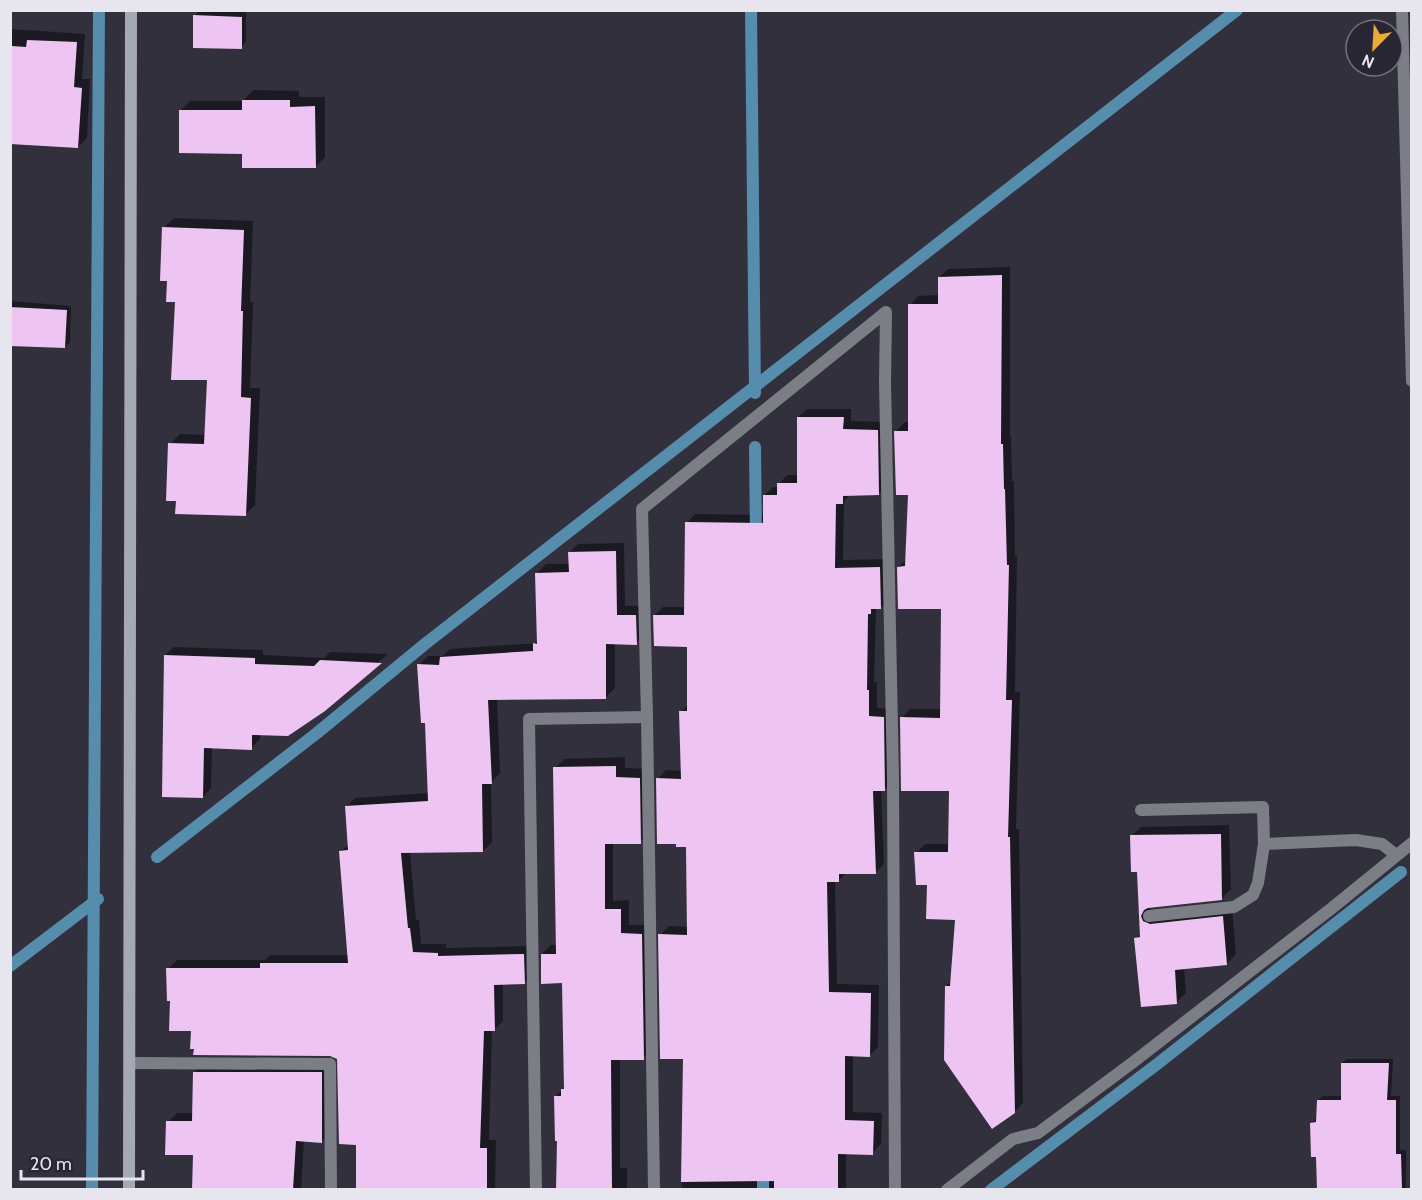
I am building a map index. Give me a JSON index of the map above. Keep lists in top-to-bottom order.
{
  "scale_bar": "20 m",
  "north": "bottom left"
}
